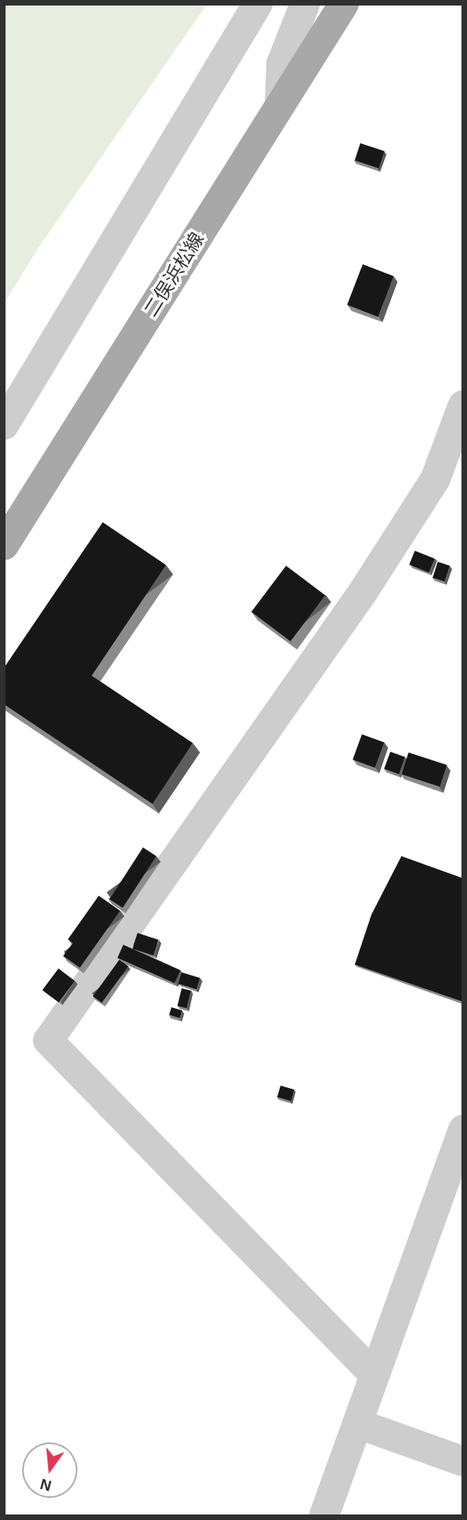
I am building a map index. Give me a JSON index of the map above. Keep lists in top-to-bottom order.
{
  "streets": {
    "main road": ["二俣浜松線"]
  },
  "north": "bottom"
}
